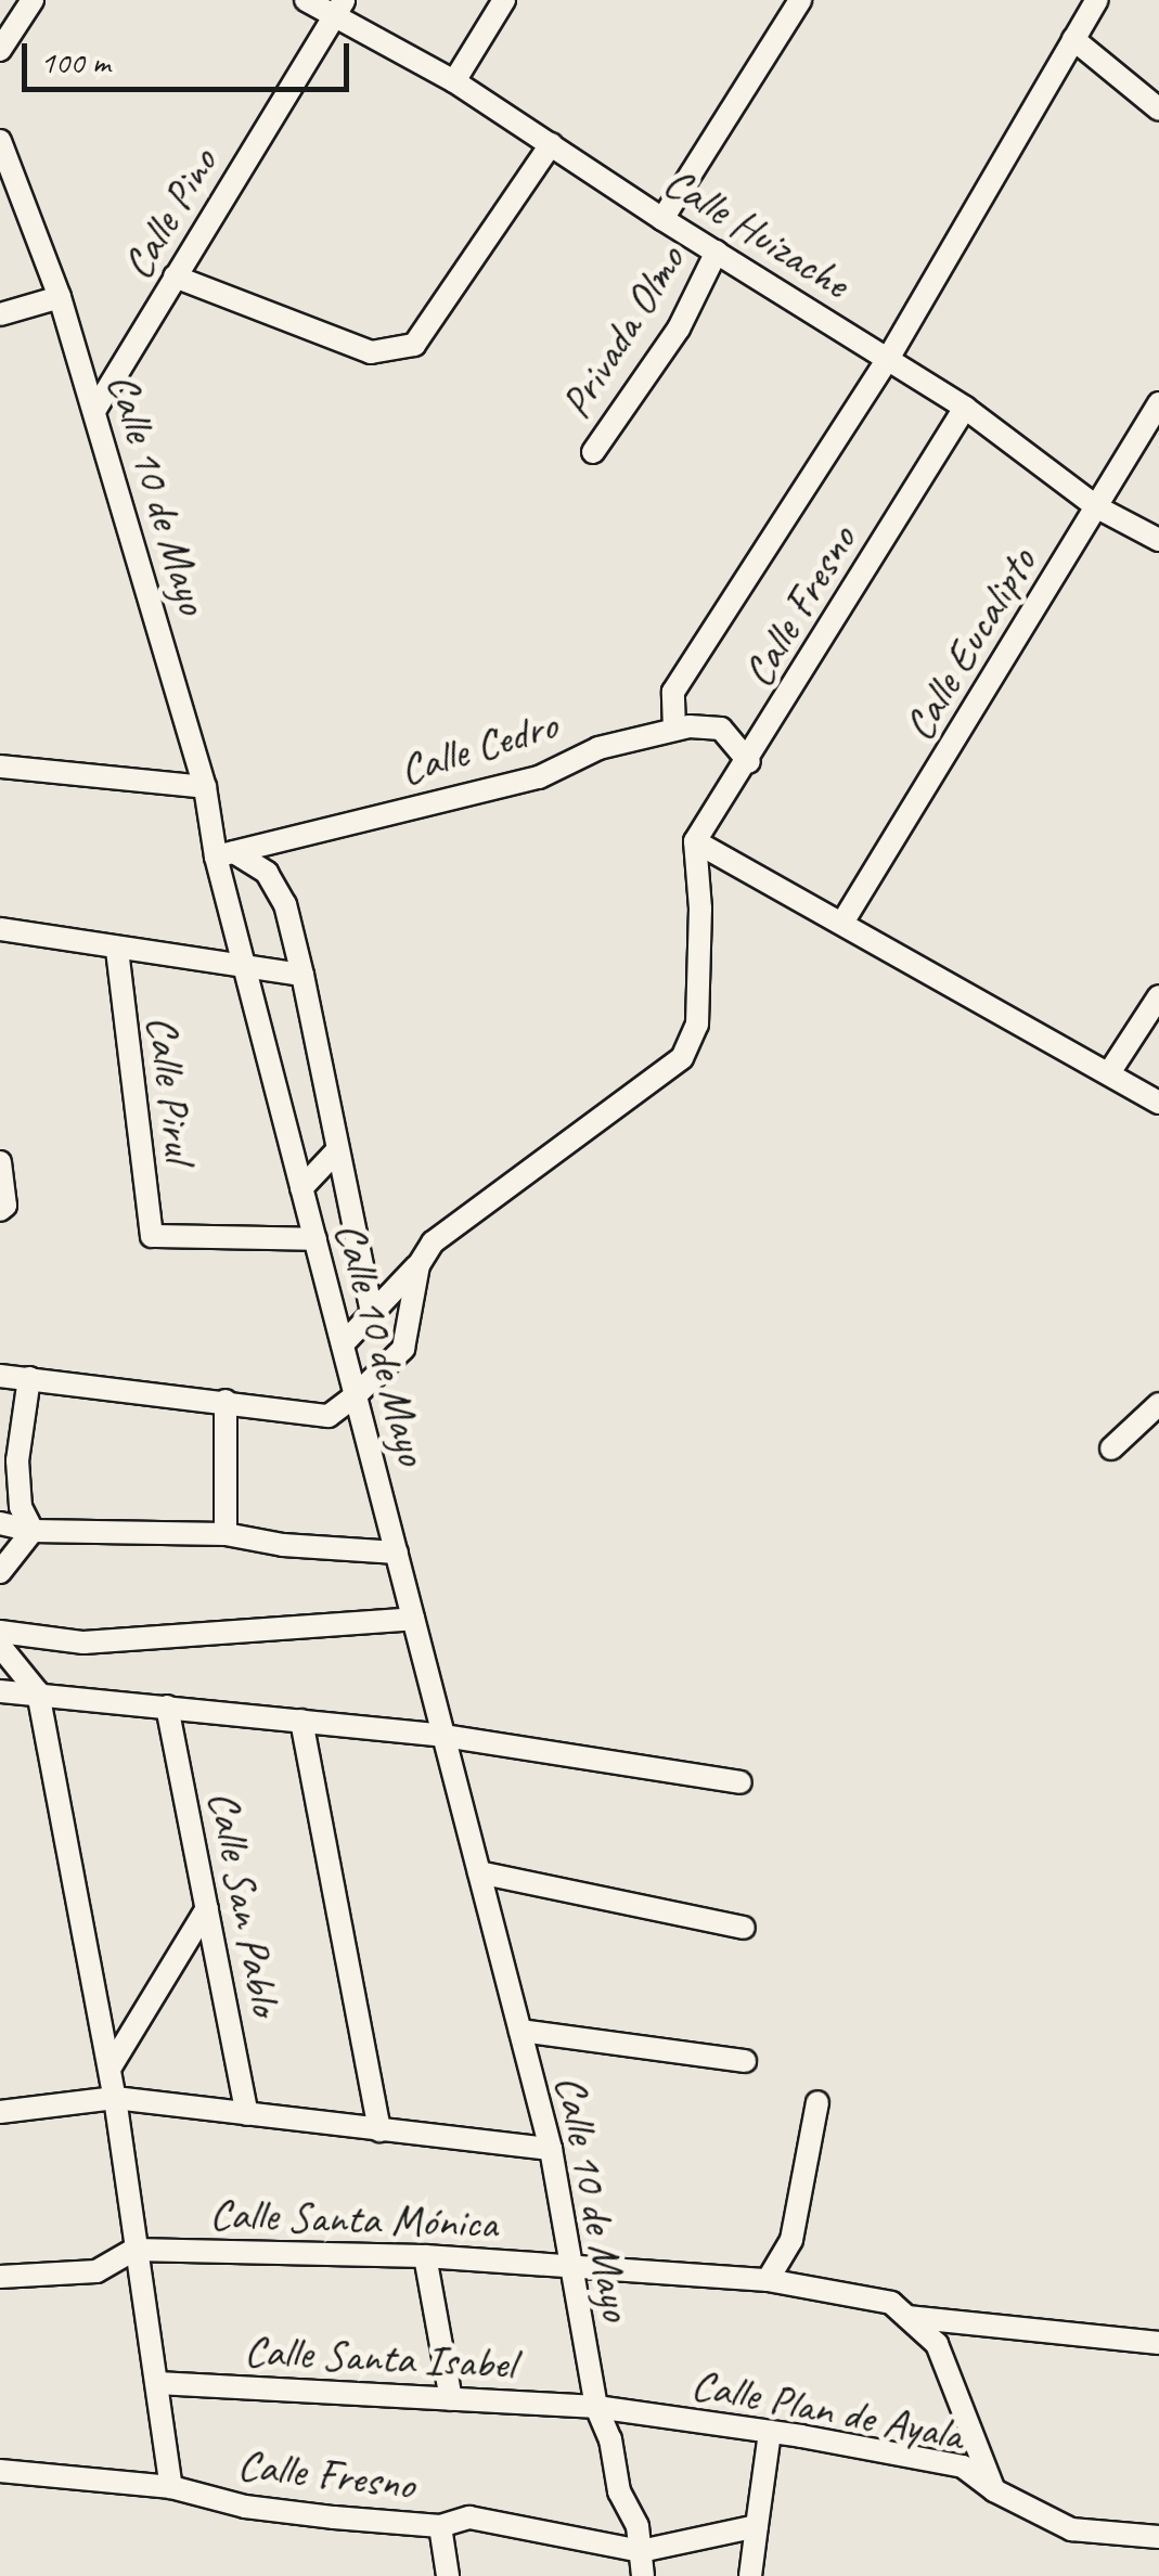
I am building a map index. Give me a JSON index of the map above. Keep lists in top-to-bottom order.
{
  "streets": {
    "street": [
      "Calle Pino",
      "Calle Huizache",
      "Privada Olmo",
      "Calle 10 de Mayo",
      "Calle Fresno",
      "Calle Eucalipto",
      "Calle Cedro",
      "Calle Pirul",
      "Calle San Pablo",
      "Calle Santa Mónica",
      "Calle Santa Isabel",
      "Calle Plan de Ayala"
    ]
  },
  "crossings": [
    ["Calle Pino", "Calle Huizache"],
    ["Calle Pino", "Calle 10 de Mayo"],
    ["Calle Huizache", "Privada Olmo"],
    ["Calle Huizache", "Calle Fresno"],
    ["Calle Huizache", "Calle Eucalipto"],
    ["Calle 10 de Mayo", "Calle Fresno"],
    ["Calle 10 de Mayo", "Calle Cedro"],
    ["Calle 10 de Mayo", "Calle Pirul"],
    ["Calle 10 de Mayo", "Calle Santa Mónica"],
    ["Calle 10 de Mayo", "Calle Santa Isabel"],
    ["Calle 10 de Mayo", "Calle Plan de Ayala"],
    ["Calle Fresno", "Calle Cedro"],
    ["Calle Santa Isabel", "Calle Plan de Ayala"]
  ],
  "scale_bar": "100 m"
}
